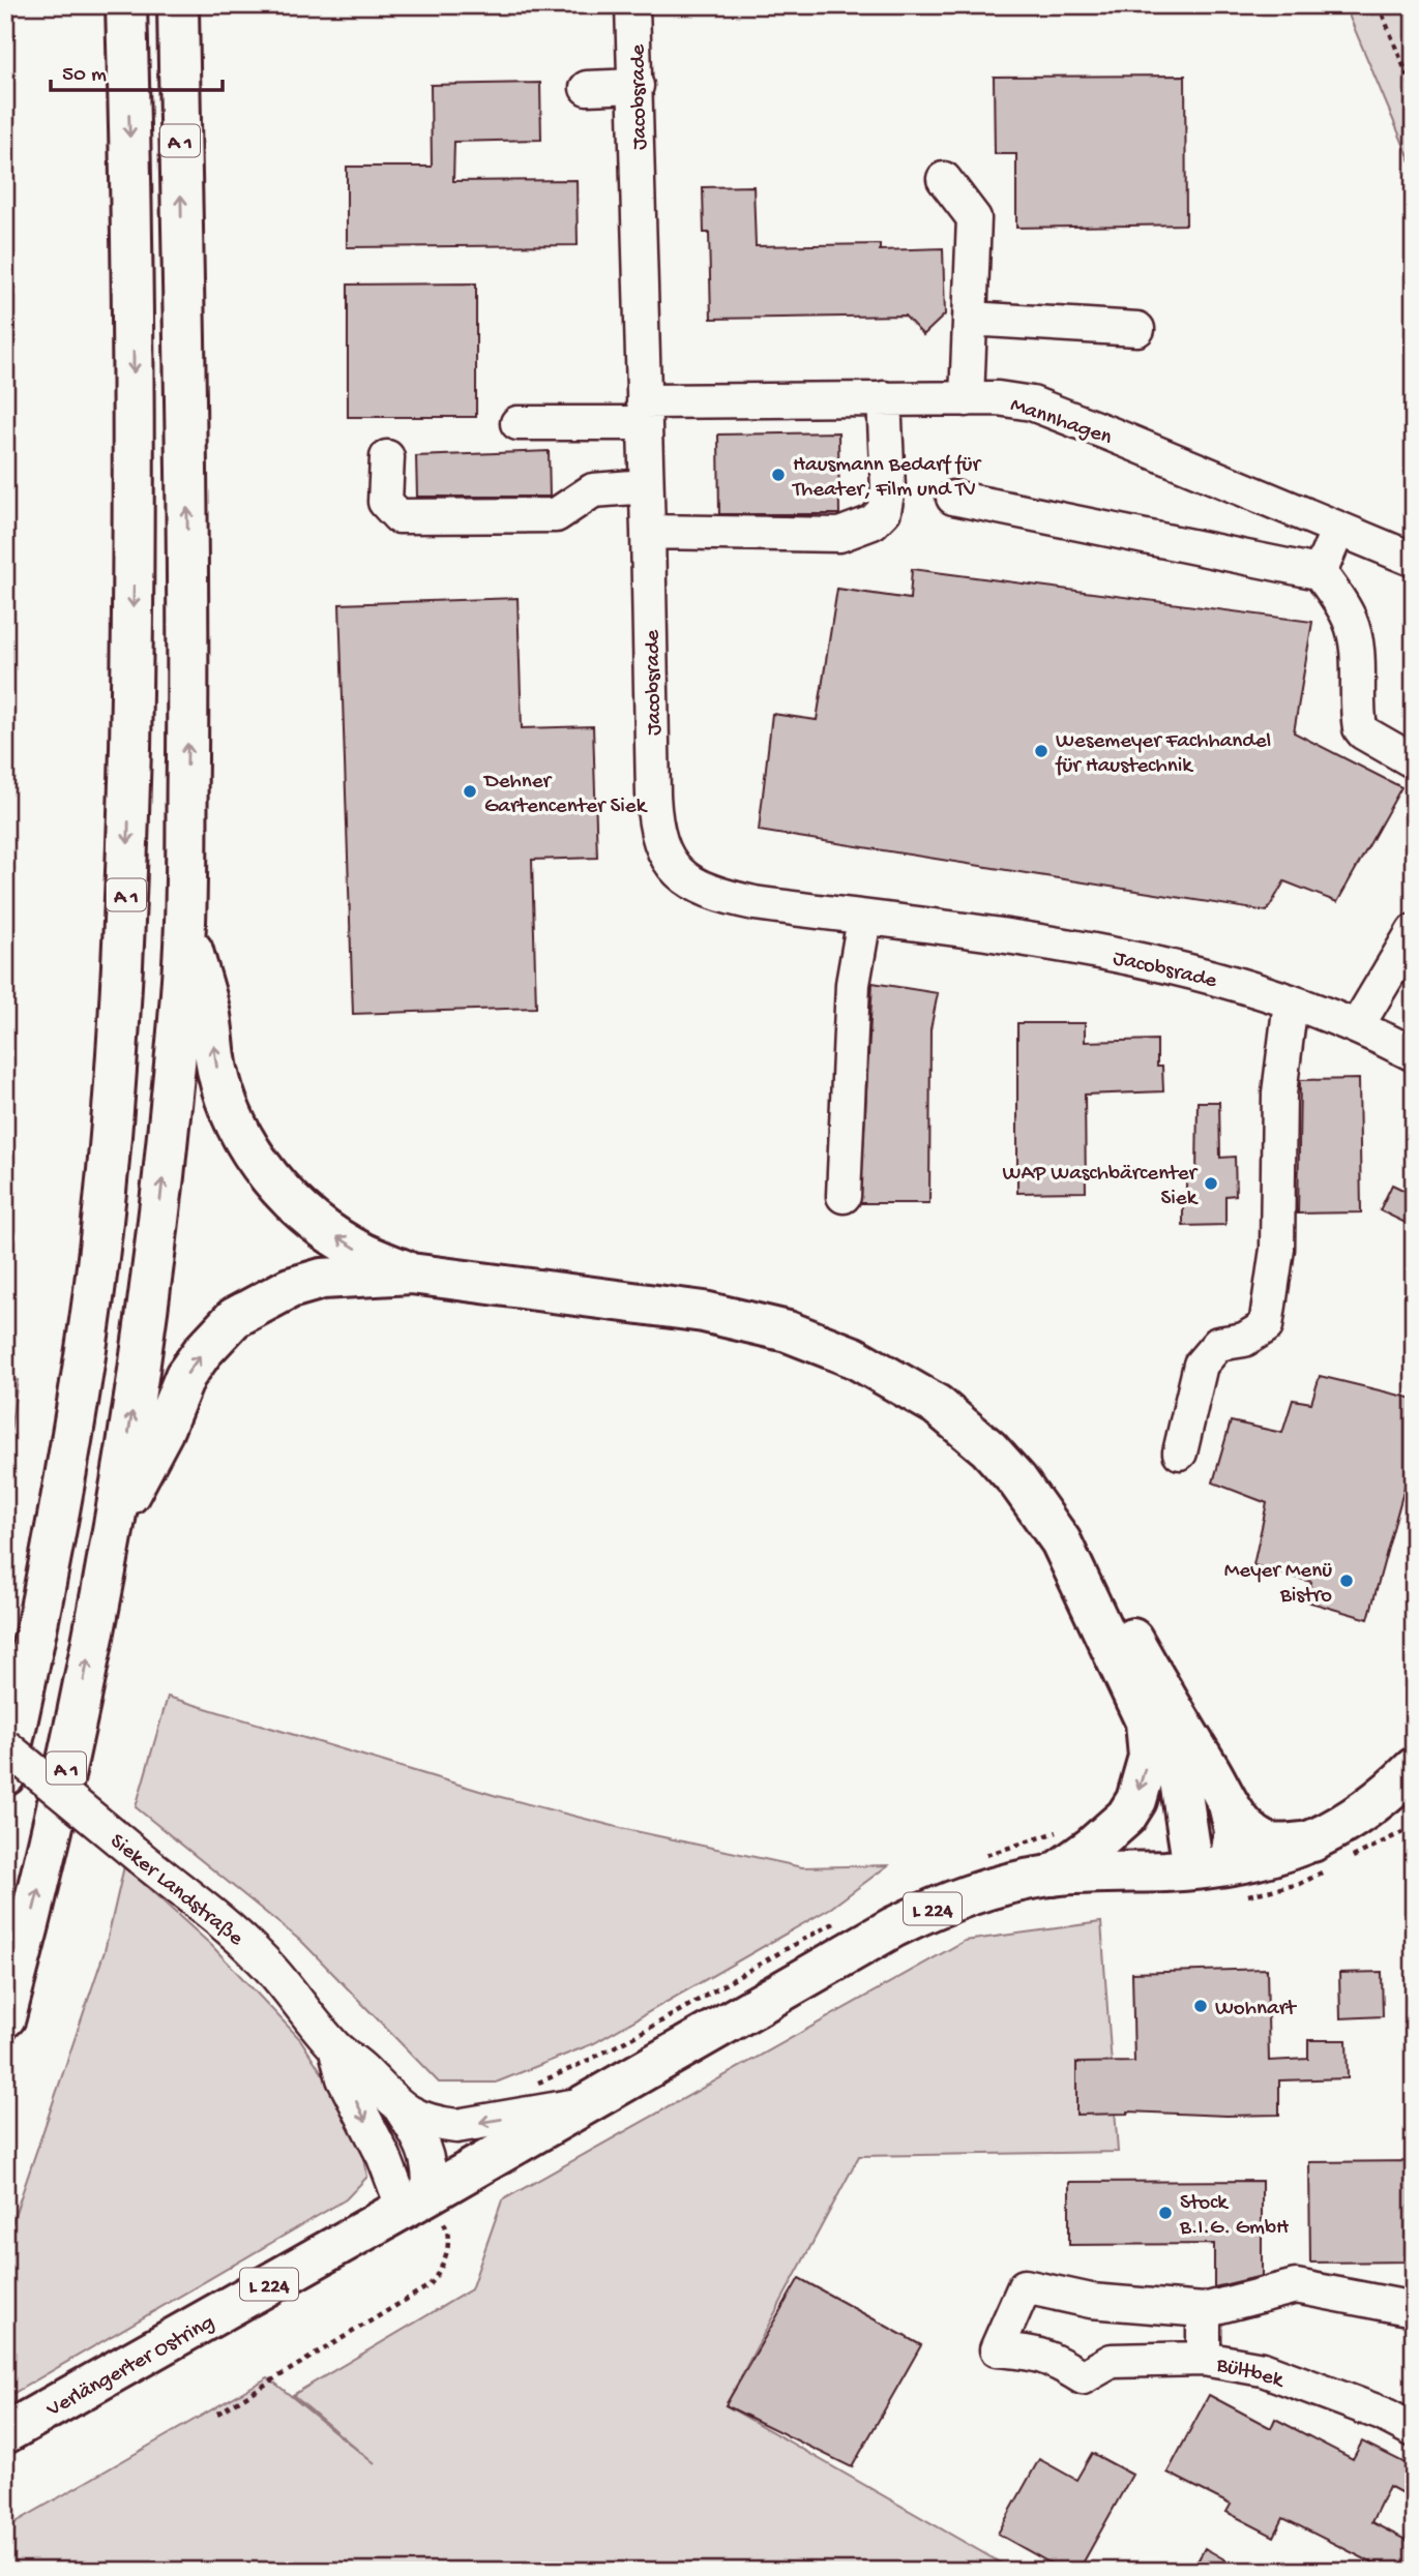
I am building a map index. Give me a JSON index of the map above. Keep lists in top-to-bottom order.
{
  "streets": {
    "main road": ["A 1", "L 224", "Verlängerter Ostring"],
    "street": [
      "Jacobsrade",
      "Mannhagen",
      "Sieker Landstraße",
      "Bültbek"
    ]
  },
  "crossings": [
    ["Jacobsrade", "Mannhagen"],
    ["Sieker Landstraße", "L 224"],
    ["Sieker Landstraße", "Verlängerter Ostring"],
    ["L 224", "Verlängerter Ostring"]
  ],
  "places": [
    "Hausmann Bedarf für Theater, Film und TV",
    "Wesemeyer Fachhandel für Haustechnik",
    "Dehner Gartencenter Siek",
    "WAP Waschbärcenter Siek",
    "Meyer Menü Bistro",
    "Wohnart",
    "Stock B.I.G. GmbH"
  ],
  "scale_bar": "50 m"
}
